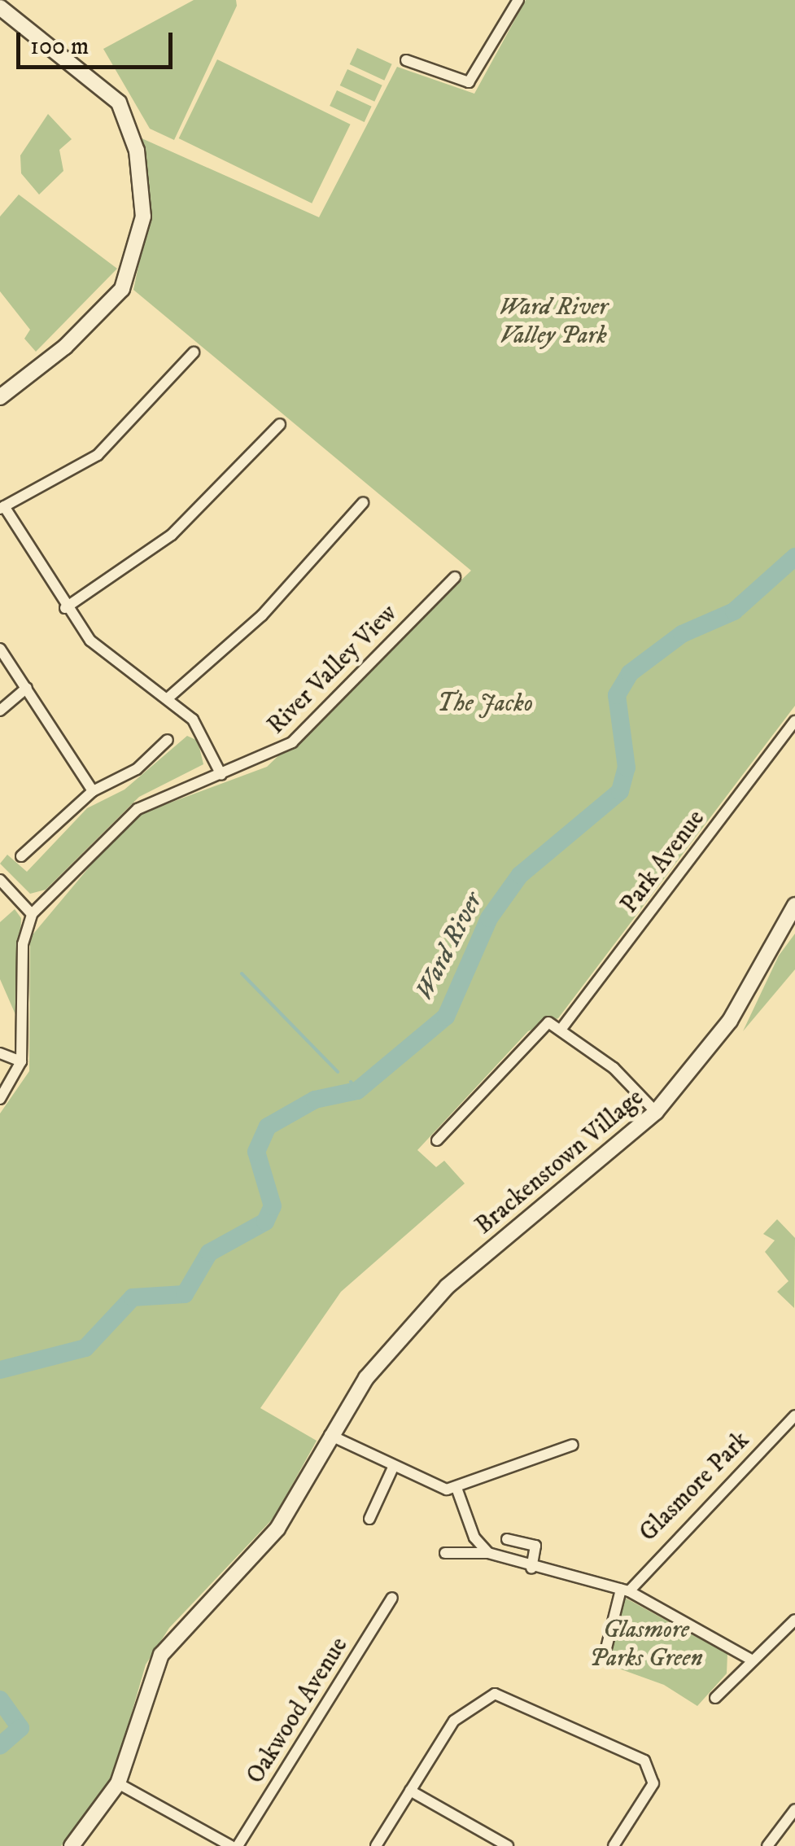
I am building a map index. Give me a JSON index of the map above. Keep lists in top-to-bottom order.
{
  "streets": {
    "street": [
      "River Valley View",
      "Park Avenue",
      "Brackenstown Village",
      "Glasmore Park",
      "Oakwood Avenue"
    ]
  },
  "water": ["Ward River"],
  "parks": ["Ward River Valley Park", "The Jacko", "Glasmore Parks Green"],
  "scale_bar": "100 m"
}
